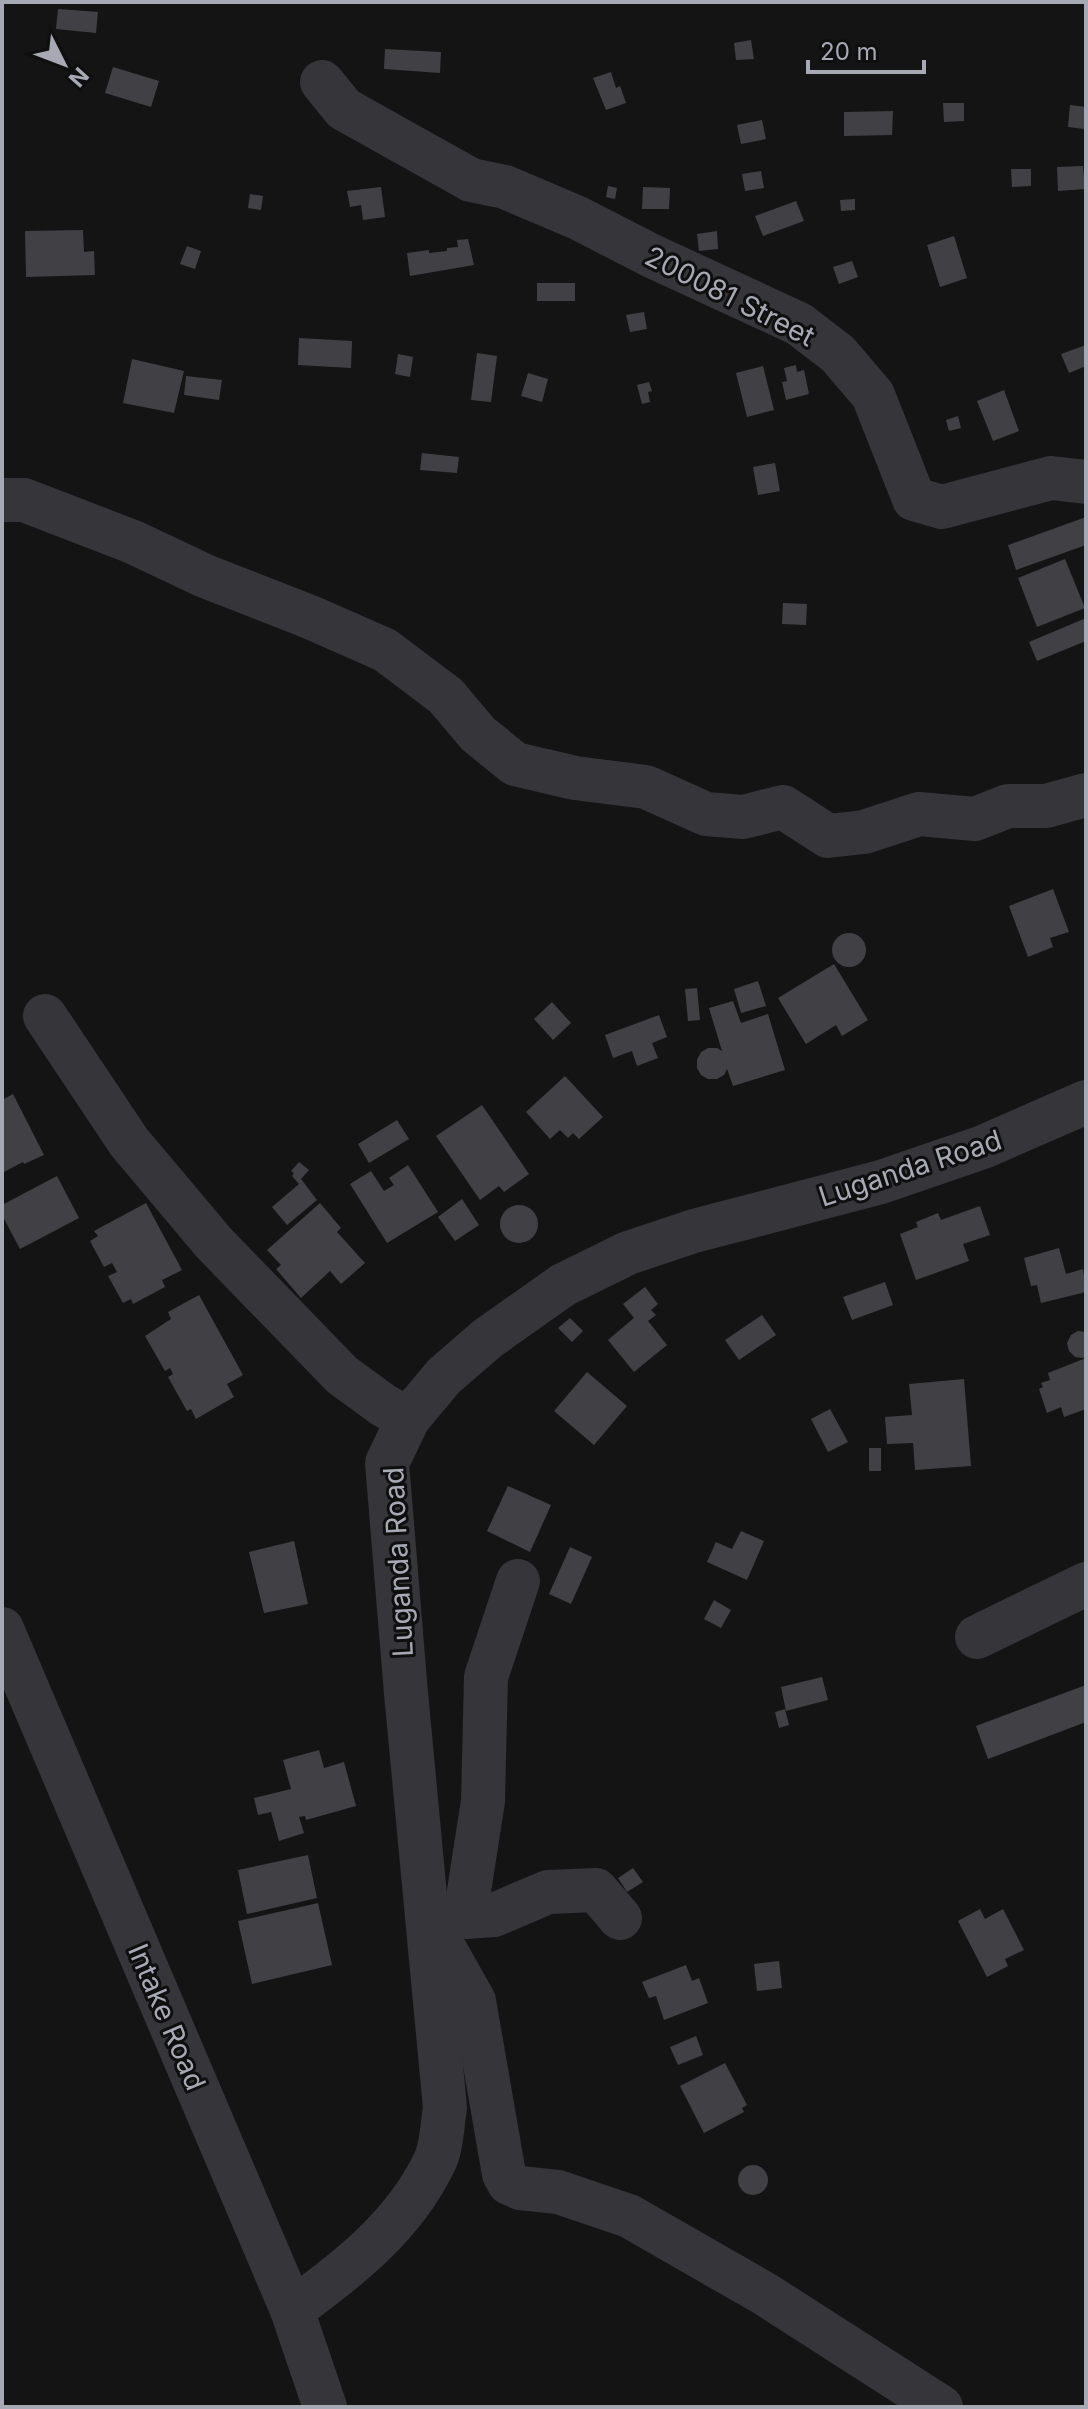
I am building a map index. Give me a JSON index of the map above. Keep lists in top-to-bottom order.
{
  "streets": {
    "street": ["200081 Street", "Luganda Road", "Intake Road"]
  },
  "crossings": [
    ["Luganda Road", "Intake Road"]
  ],
  "scale_bar": "20 m",
  "north": "bottom right"
}
